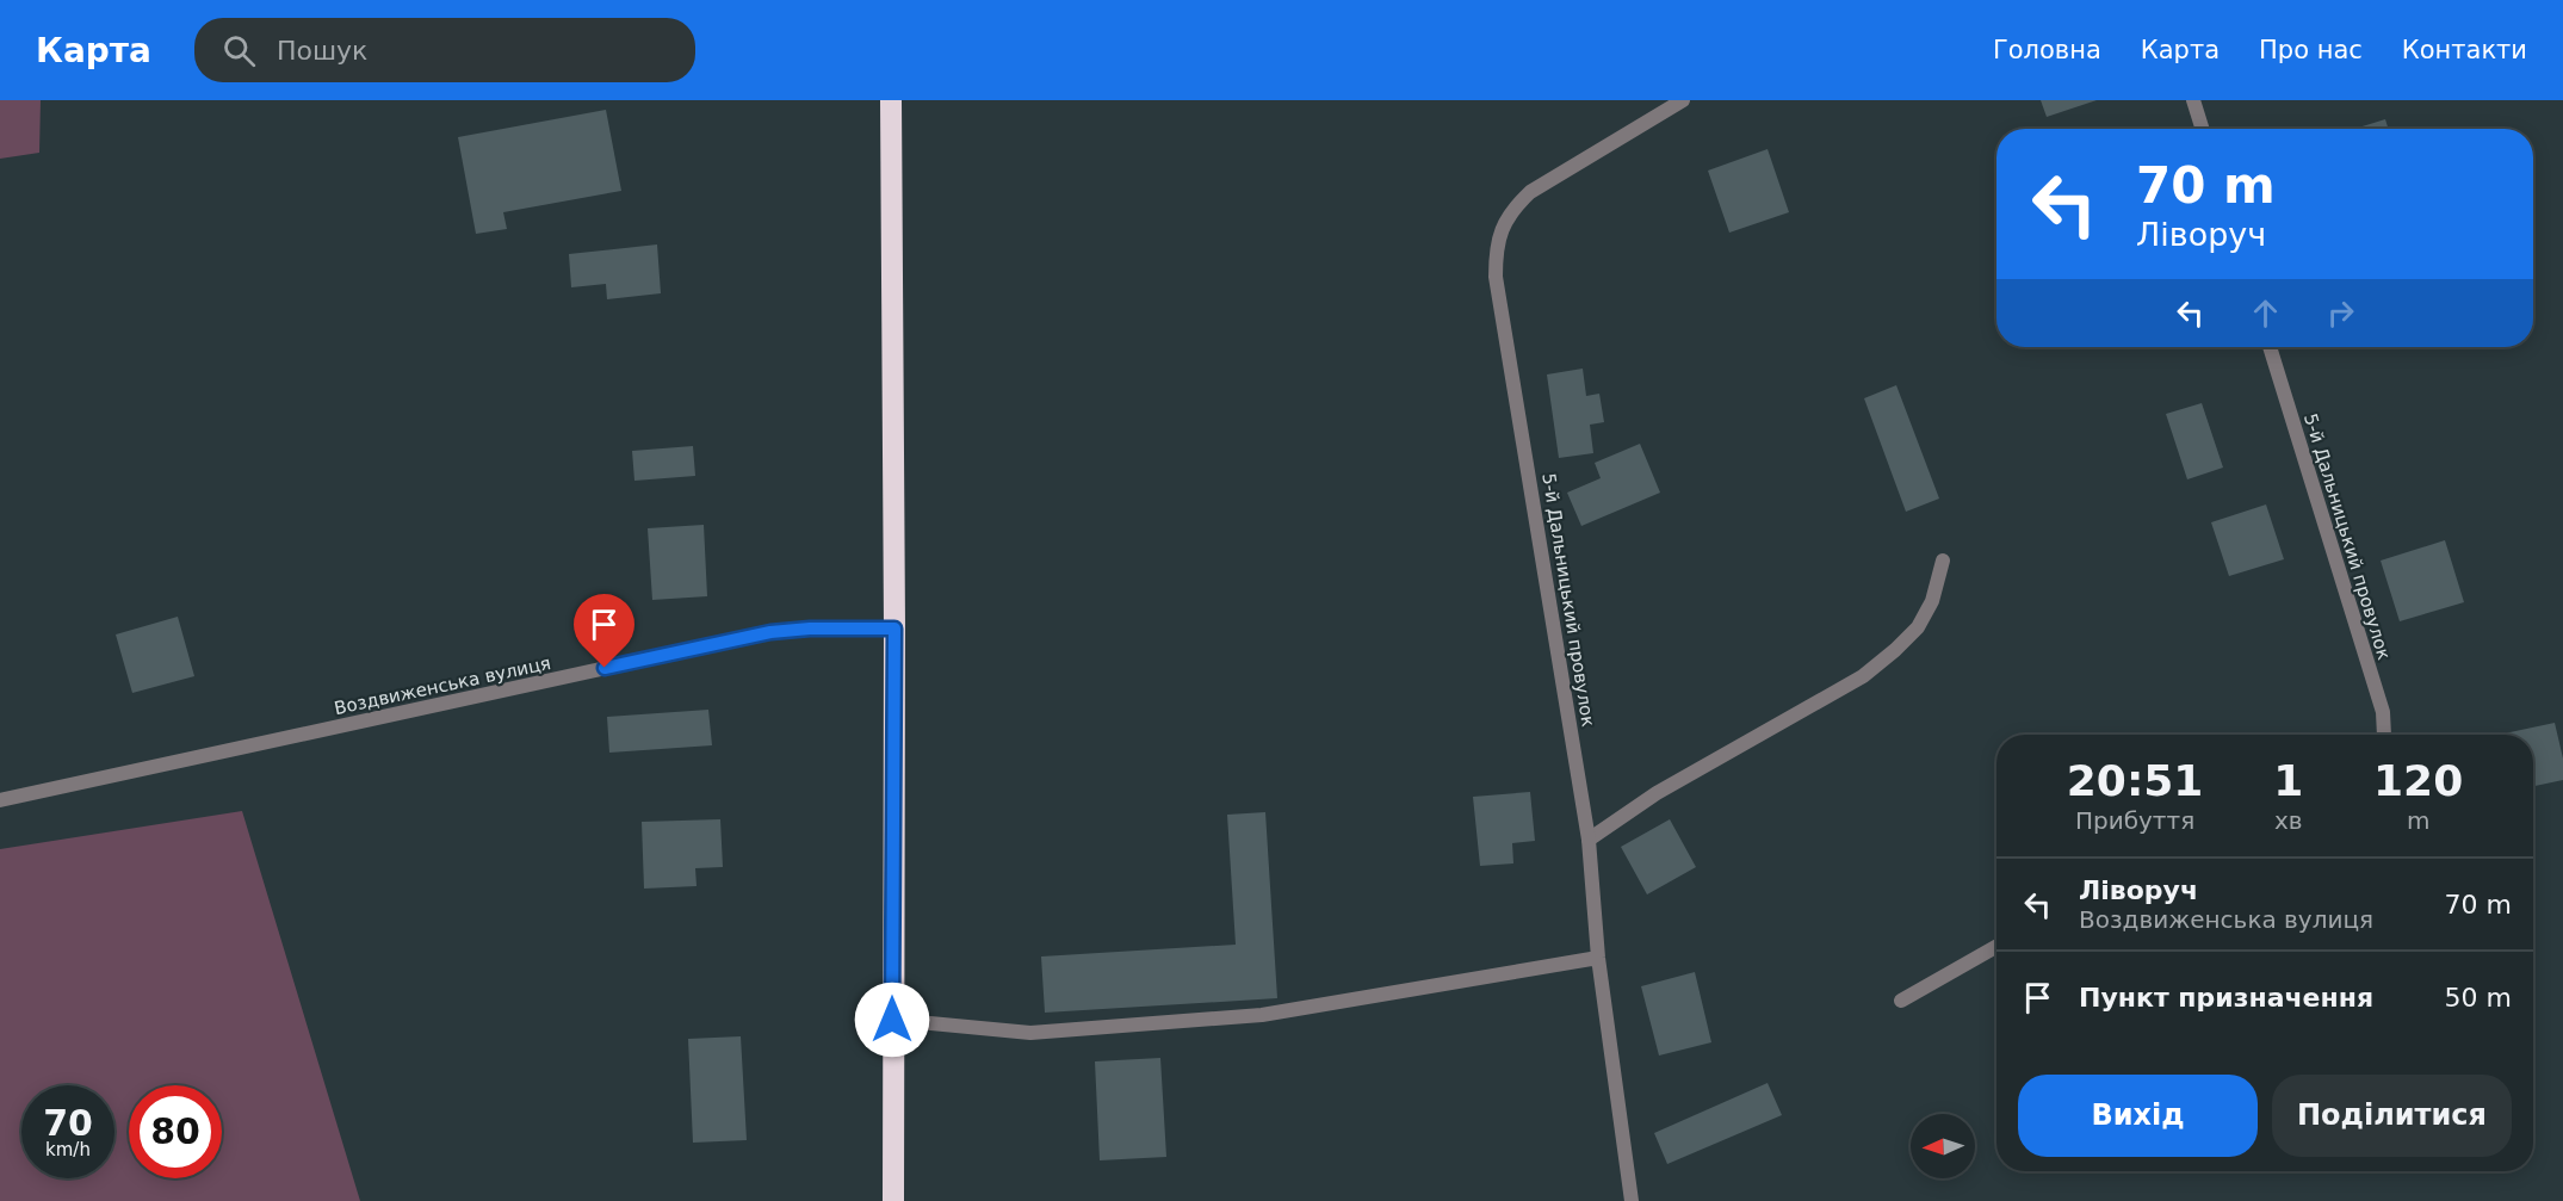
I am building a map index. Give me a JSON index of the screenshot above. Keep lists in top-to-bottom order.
{
  "streets": {
    "street": ["5-й Дальницький провулок", "Воздвиженська вулиця"]
  },
  "north": "left",
  "page": {
    "header": "Карта",
    "search": "Пошук",
    "nav": [
      "Головна",
      "Карта",
      "Про нас",
      "Контакти"
    ],
    "turn": ["70 m", "Ліворуч"],
    "eta": [
      "20:51",
      "Прибуття",
      "1",
      "хв",
      "120",
      "m"
    ],
    "list": [
      {
        "name": "Ліворуч",
        "note": "Воздвиженська вулиця",
        "value": "70 m"
      },
      {
        "name": "Пункт призначення",
        "value": "50 m"
      }
    ],
    "buttons": ["Вихід", "Поділитися"],
    "speed": "70 km/h",
    "limit": "80"
  }
}
